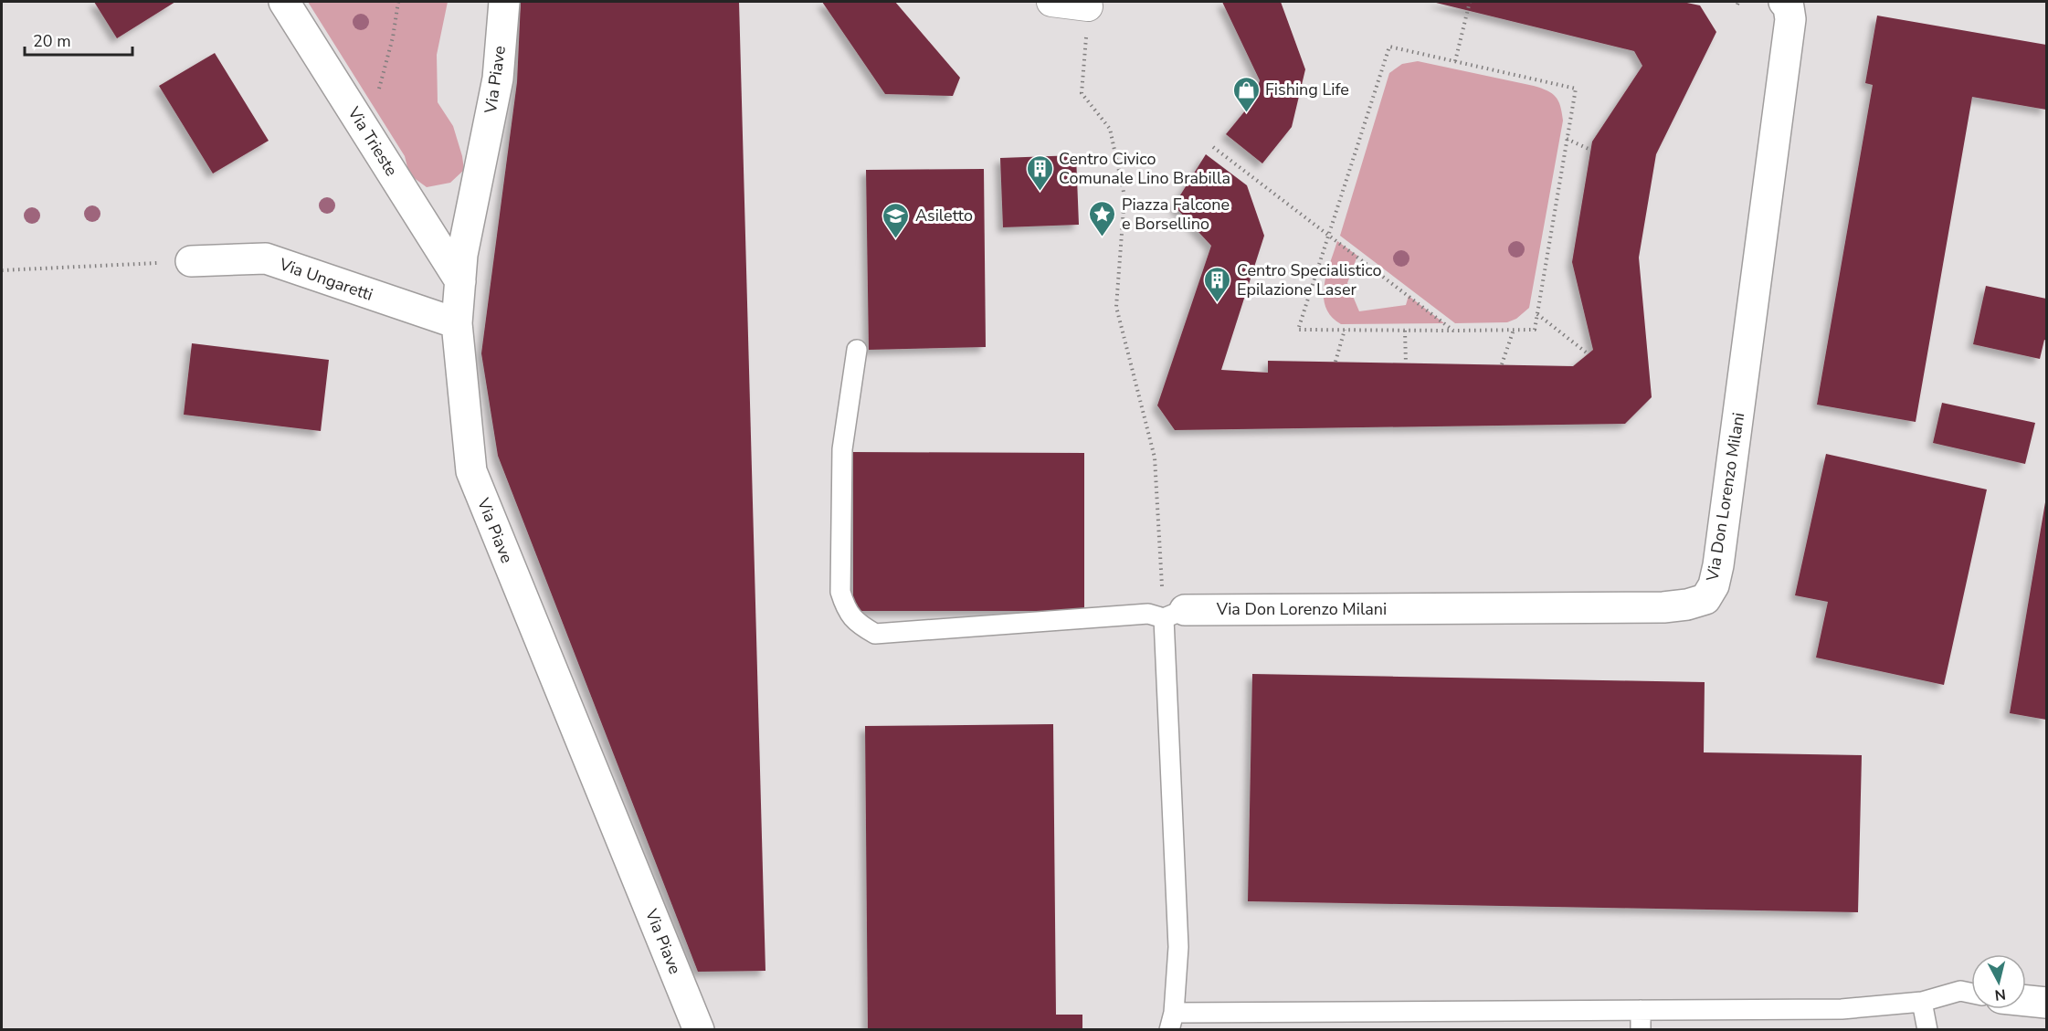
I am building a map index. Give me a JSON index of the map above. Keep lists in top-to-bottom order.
{
  "streets": {
    "street": [
      "Via Piave",
      "Via Trieste",
      "Via Ungaretti",
      "Via Don Lorenzo Milani"
    ]
  },
  "crossings": [
    ["Via Piave", "Via Trieste"],
    ["Via Piave", "Via Ungaretti"]
  ],
  "places": {
    "shop": ["Fishing Life"],
    "building": ["Centro Civico Comunale Lino Brabilla", "Centro Specialistico Epilazione Laser"],
    "place": ["Piazza Falcone e Borsellino"],
    "school or university": ["Asiletto"]
  },
  "scale_bar": "20 m",
  "north": "bottom"
}
